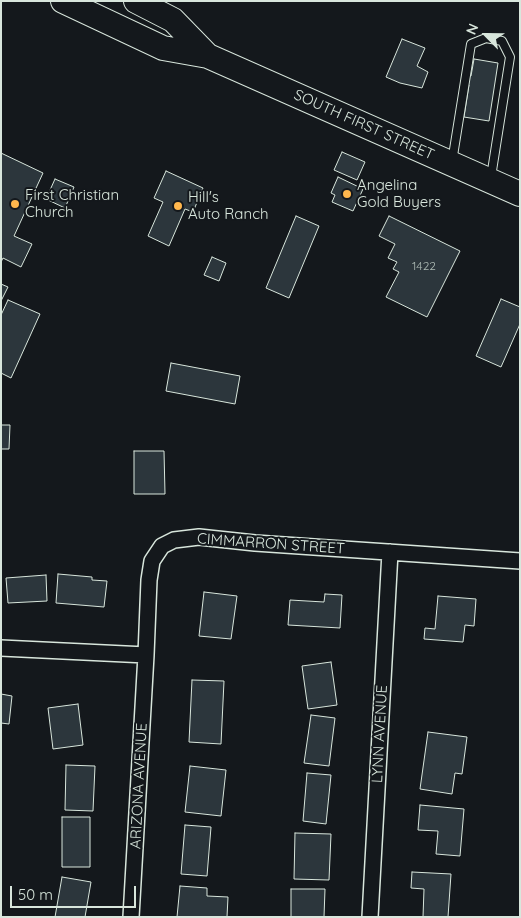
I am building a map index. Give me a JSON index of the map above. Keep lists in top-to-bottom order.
{
  "streets": {
    "main road": ["SOUTH FIRST STREET"],
    "street": ["CIMMARRON STREET", "LYNN AVENUE", "ARIZONA AVENUE"]
  },
  "crossings": [
    ["CIMMARRON STREET", "LYNN AVENUE"],
    ["CIMMARRON STREET", "ARIZONA AVENUE"]
  ],
  "places": ["Angelina Gold Buyers", "First Christian Church", "Hill's Auto Ranch"],
  "house_numbers": ["1422"],
  "scale_bar": "50 m",
  "north": "top left"
}
